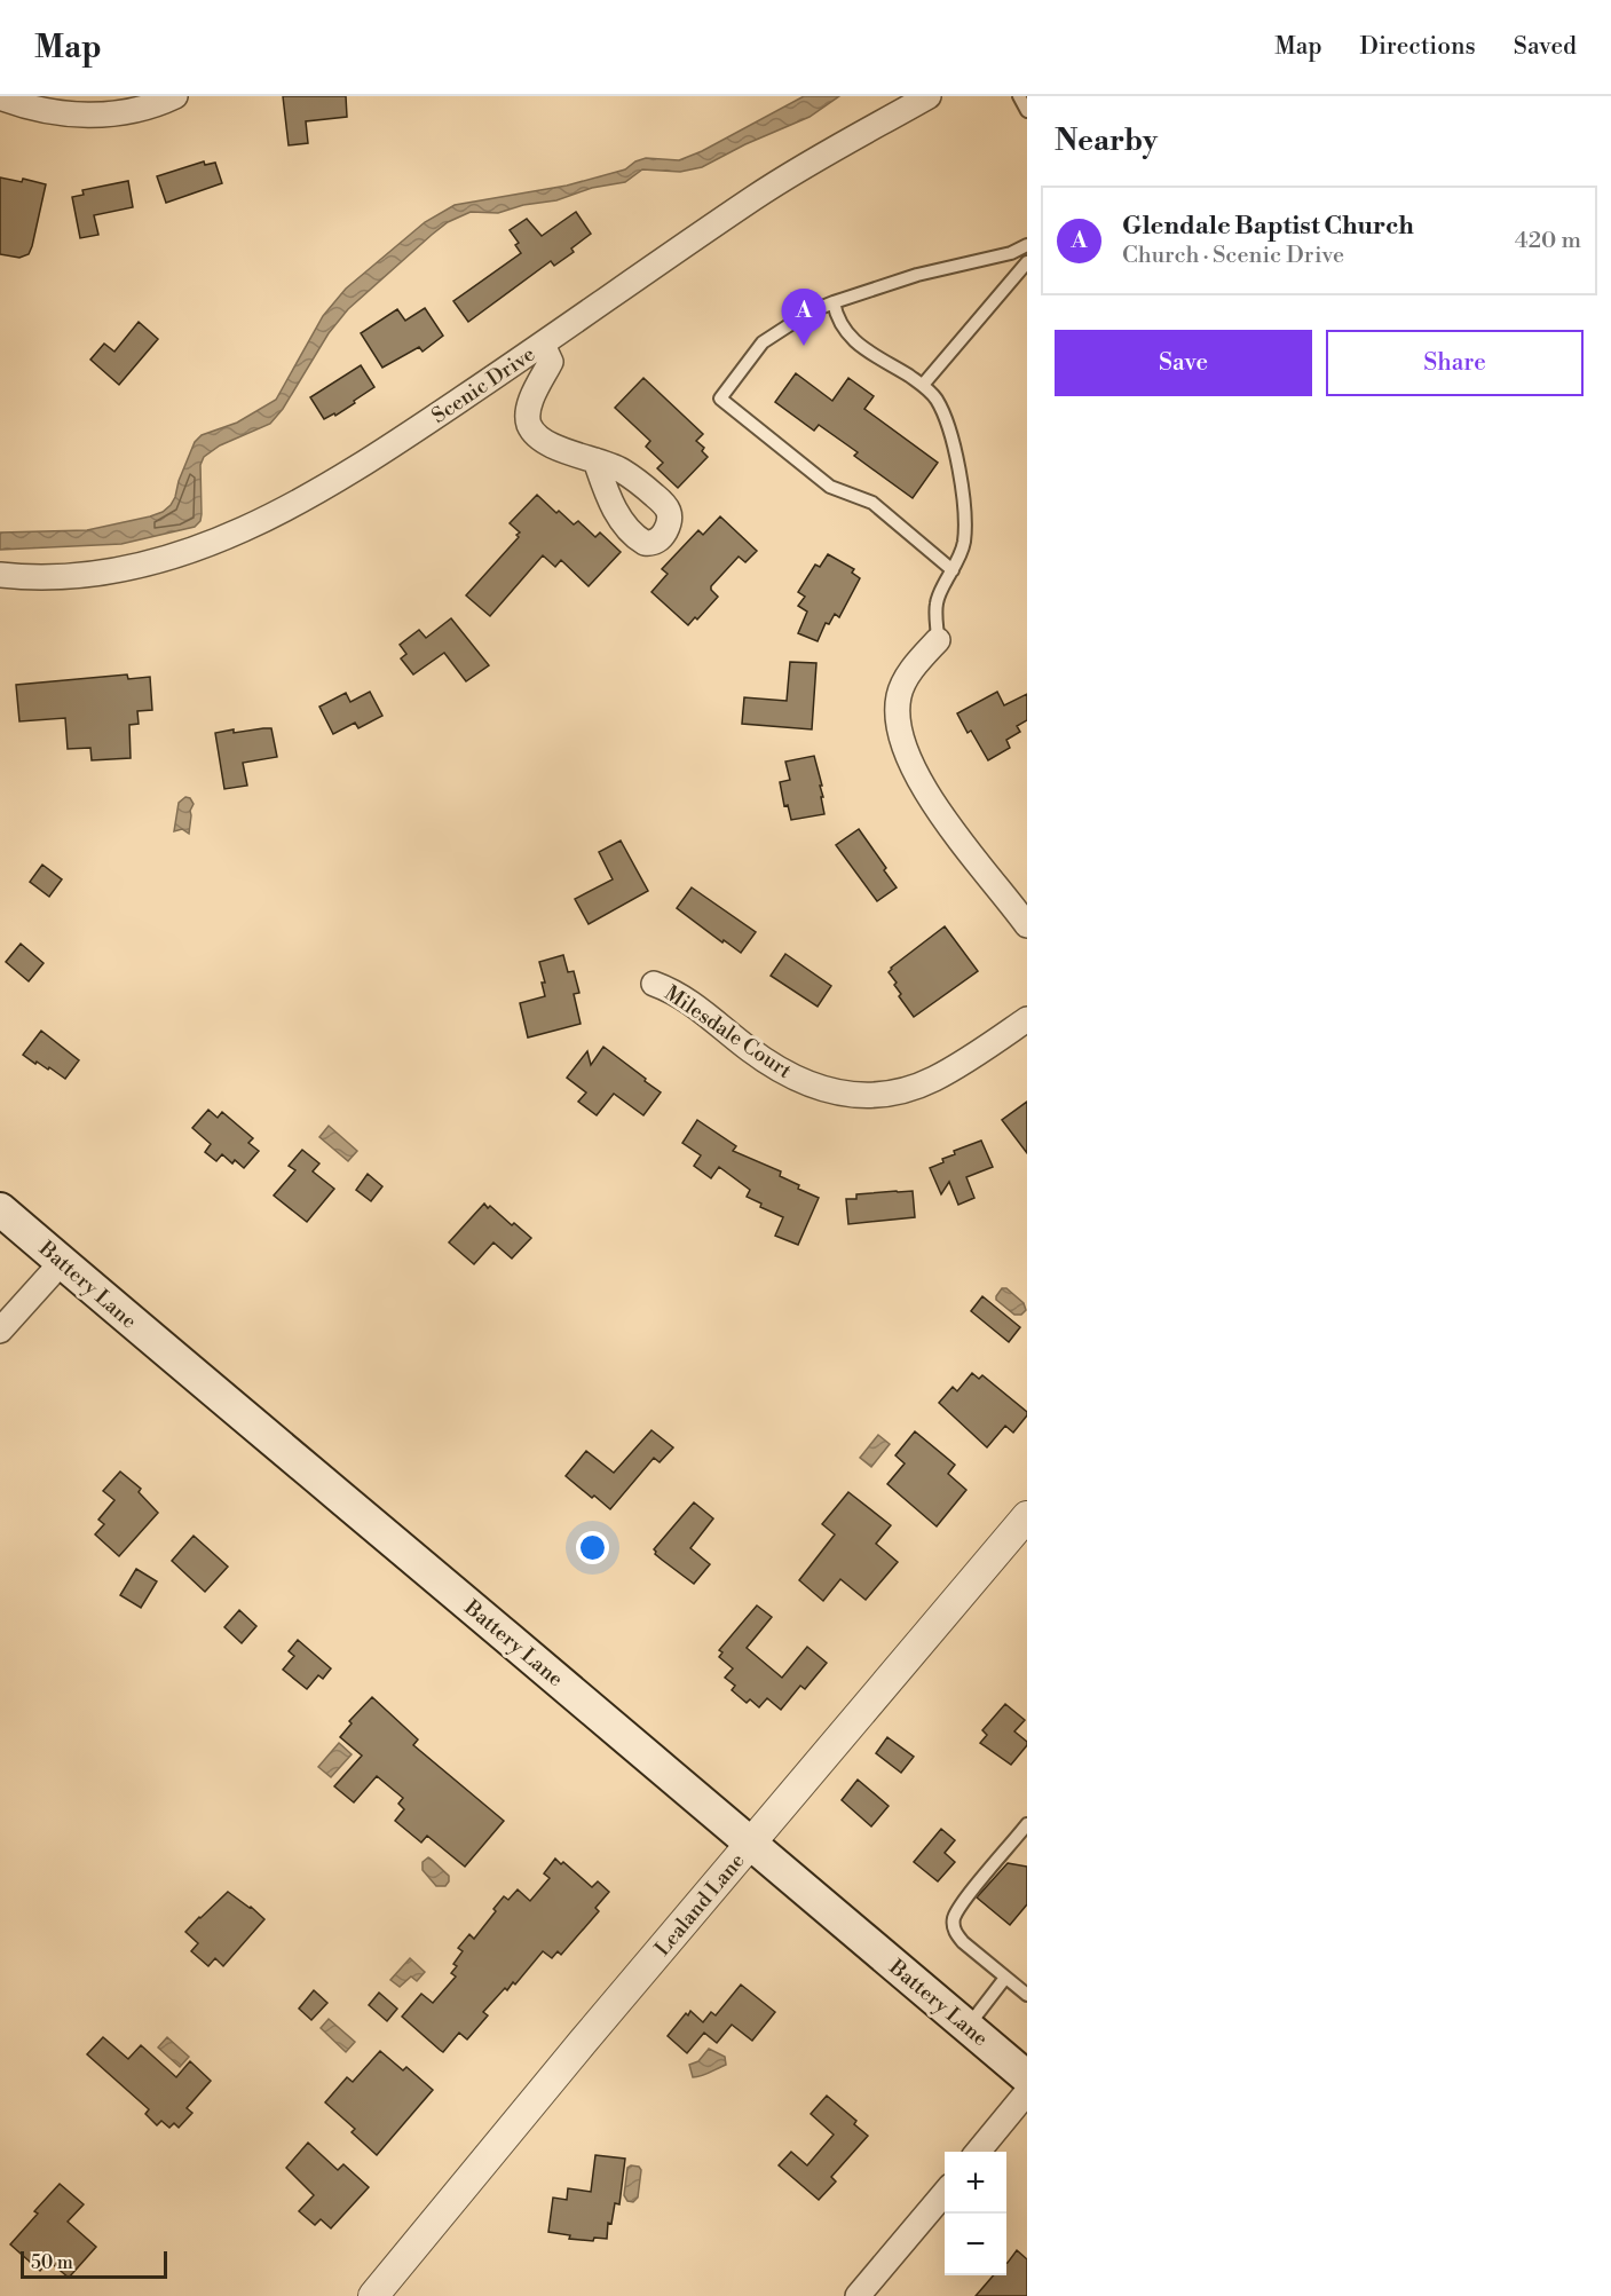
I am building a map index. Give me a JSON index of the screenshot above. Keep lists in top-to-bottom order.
{
  "streets": {
    "main road": ["Battery Lane"],
    "street": ["Scenic Drive", "Milesdale Court", "Lealand Lane"]
  },
  "crossings": [
    ["Battery Lane", "Lealand Lane"]
  ],
  "scale_bar": "50 m",
  "page": {
    "header": "Map",
    "nav": ["Map", "Directions", "Saved"],
    "heading": "Nearby",
    "list": [
      {
        "mark": "A",
        "name": "Glendale Baptist Church",
        "note": "Church · Scenic Drive",
        "value": "420 m"
      }
    ],
    "pins": "A",
    "buttons": ["Save", "Share"],
    "map_buttons": ["+", "−"],
    "scale": "50 m"
  }
}
